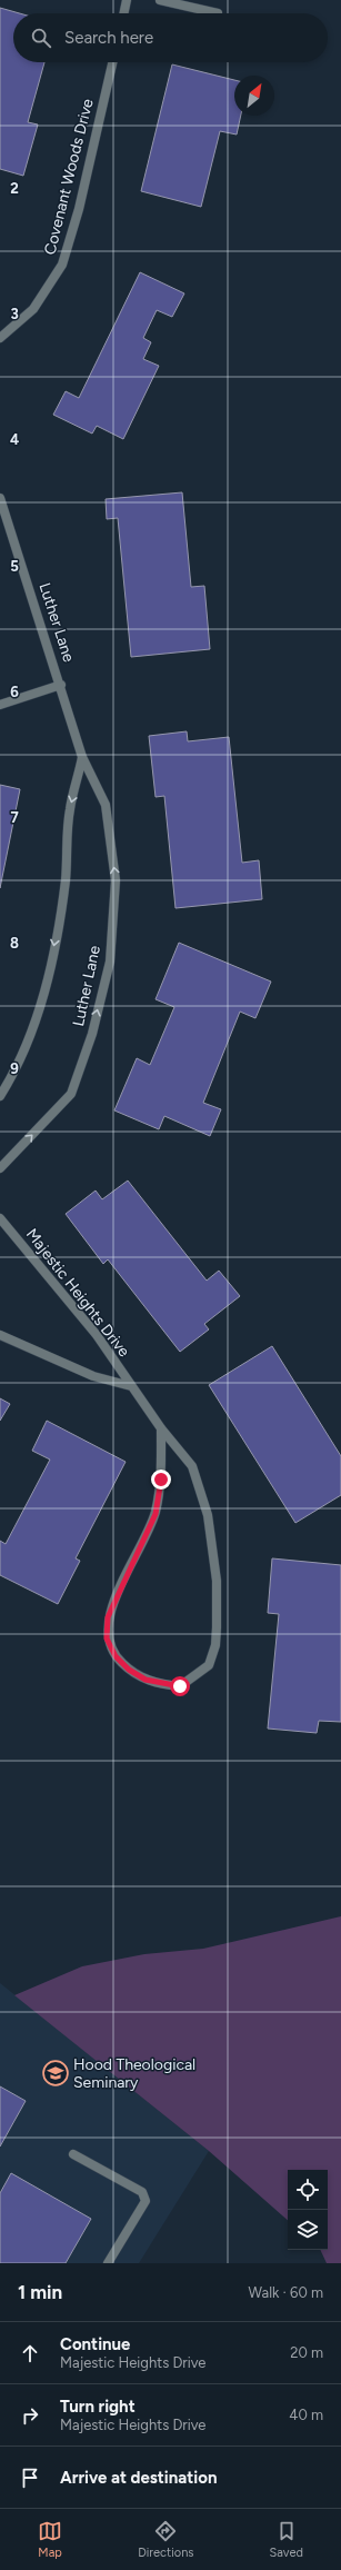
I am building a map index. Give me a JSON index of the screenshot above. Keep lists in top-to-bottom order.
{
  "streets": {
    "street": ["Covenant Woods Drive", "Luther Lane", "Majestic Heights Drive"]
  },
  "places": {
    "school or university": ["Hood Theological Seminary"]
  },
  "north": "top right",
  "page": {
    "search": "Search here",
    "heading": ["1 min", "Walk · 60 m"],
    "list": [
      ["Continue", "Majestic Heights Drive", "20 m"],
      ["Turn right", "Majestic Heights Drive", "40 m"],
      "Arrive at destination"
    ],
    "nav": ["Map", "Directions", "Saved"]
  },
  "grid": {
    "rows": [
      "2",
      "3",
      "4",
      "5",
      "6",
      "7",
      "8",
      "9"
    ]
  }
}
